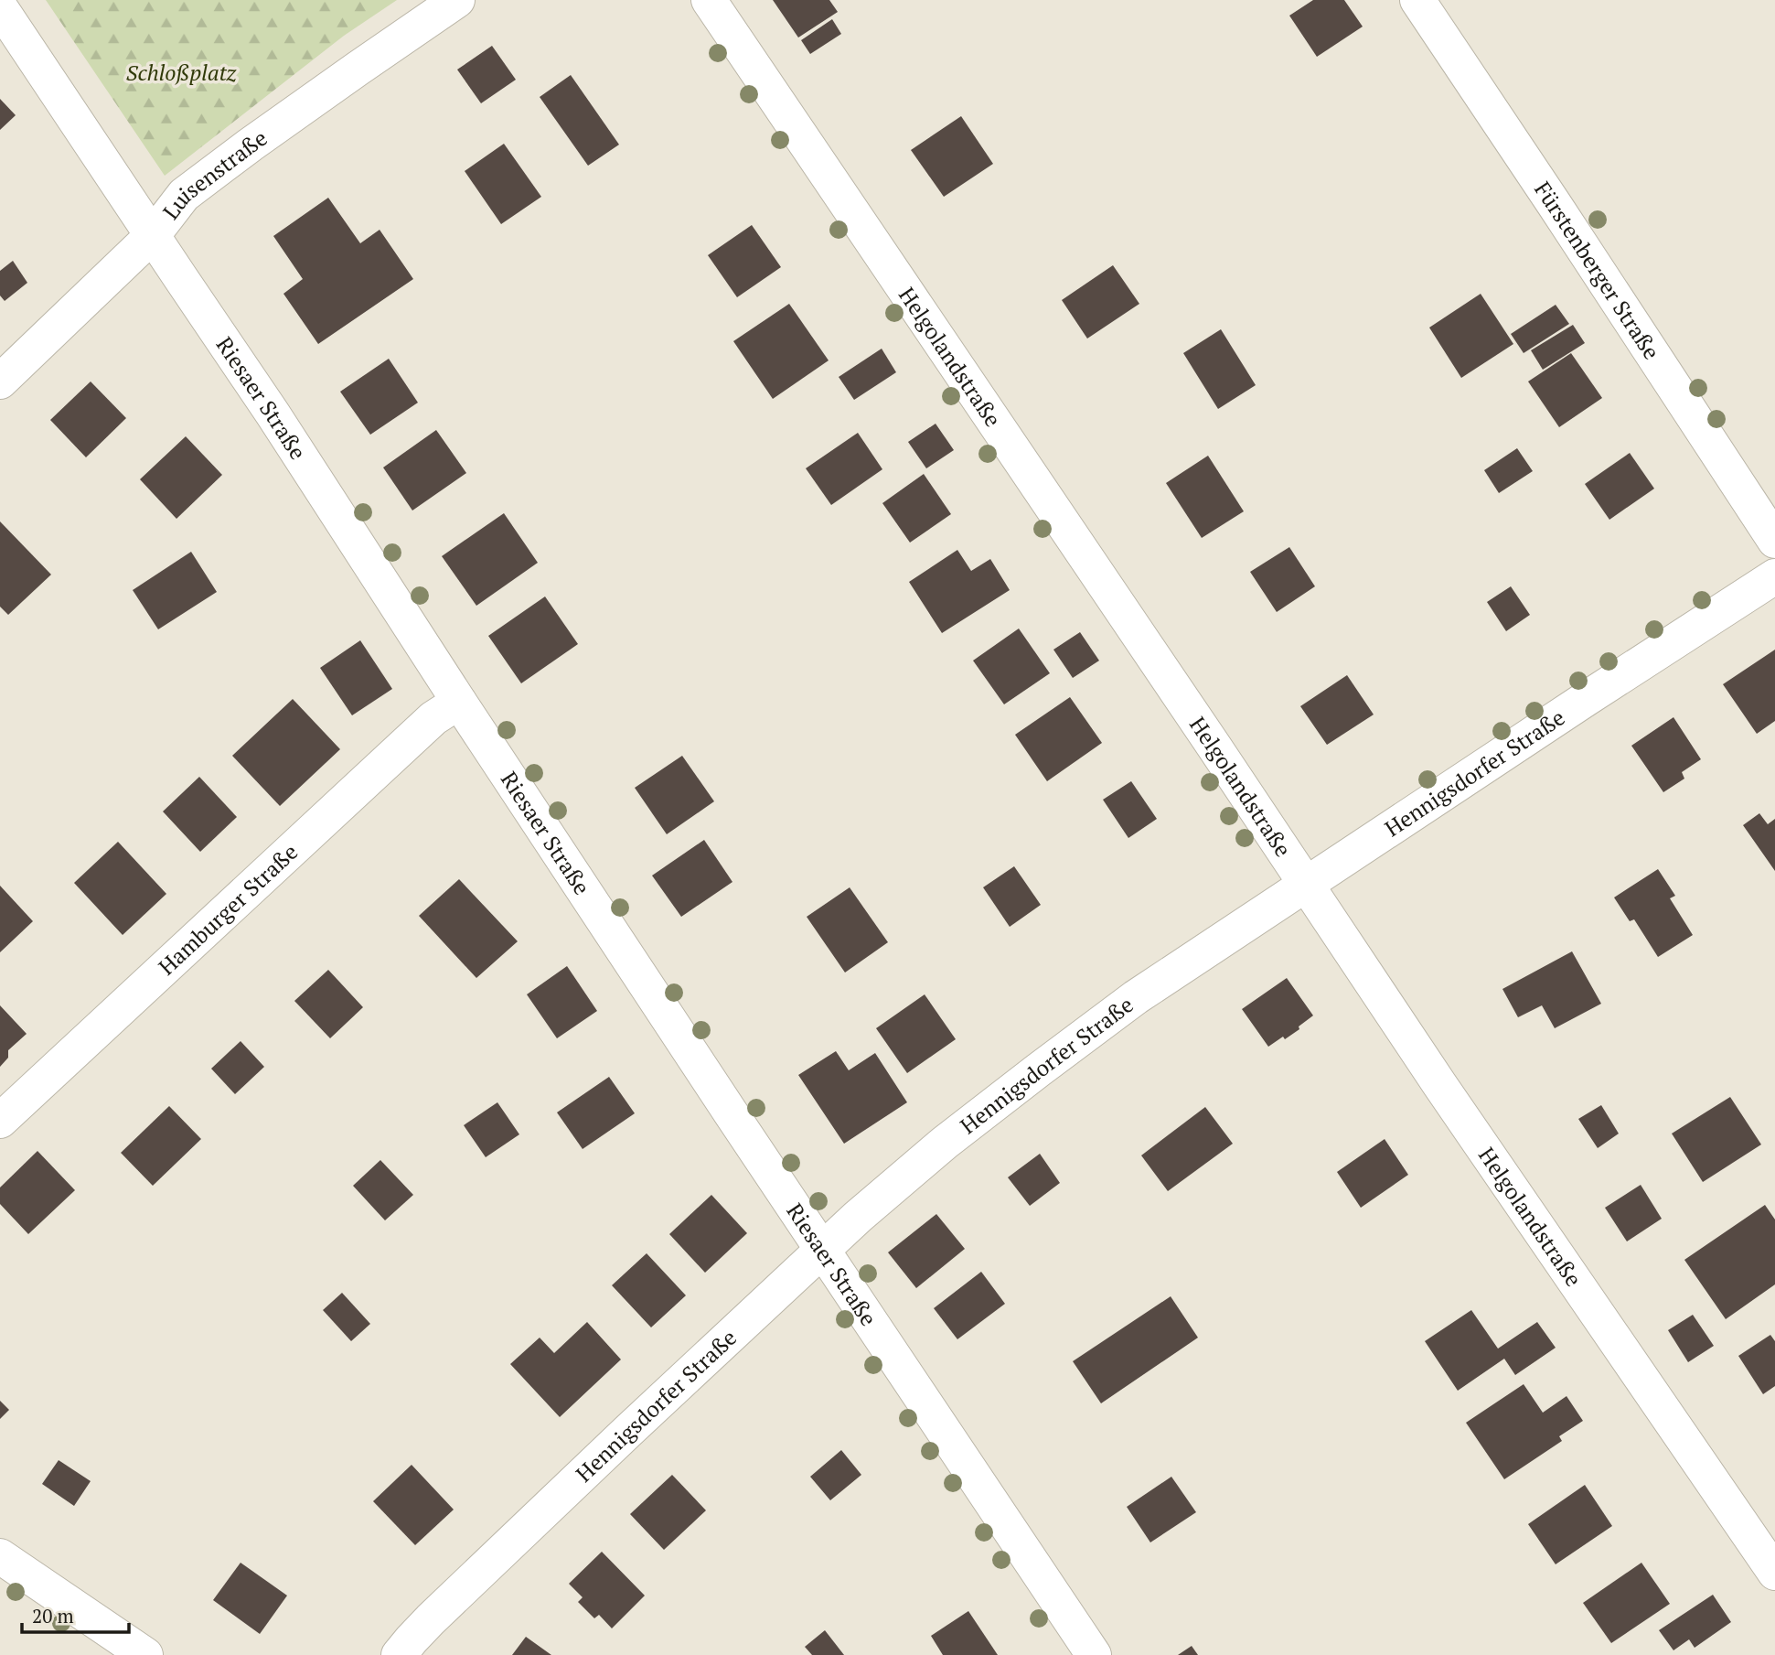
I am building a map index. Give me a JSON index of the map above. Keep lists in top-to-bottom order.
{
  "streets": {
    "street": [
      "Luisenstraße",
      "Fürstenberger Straße",
      "Helgolandstraße",
      "Riesaer Straße",
      "Hennigsdorfer Straße",
      "Hamburger Straße"
    ]
  },
  "crossings": [
    ["Luisenstraße", "Riesaer Straße"],
    ["Helgolandstraße", "Hennigsdorfer Straße"],
    ["Riesaer Straße", "Hennigsdorfer Straße"],
    ["Riesaer Straße", "Hamburger Straße"]
  ],
  "parks": ["Schloßplatz"],
  "scale_bar": "20 m"
}
